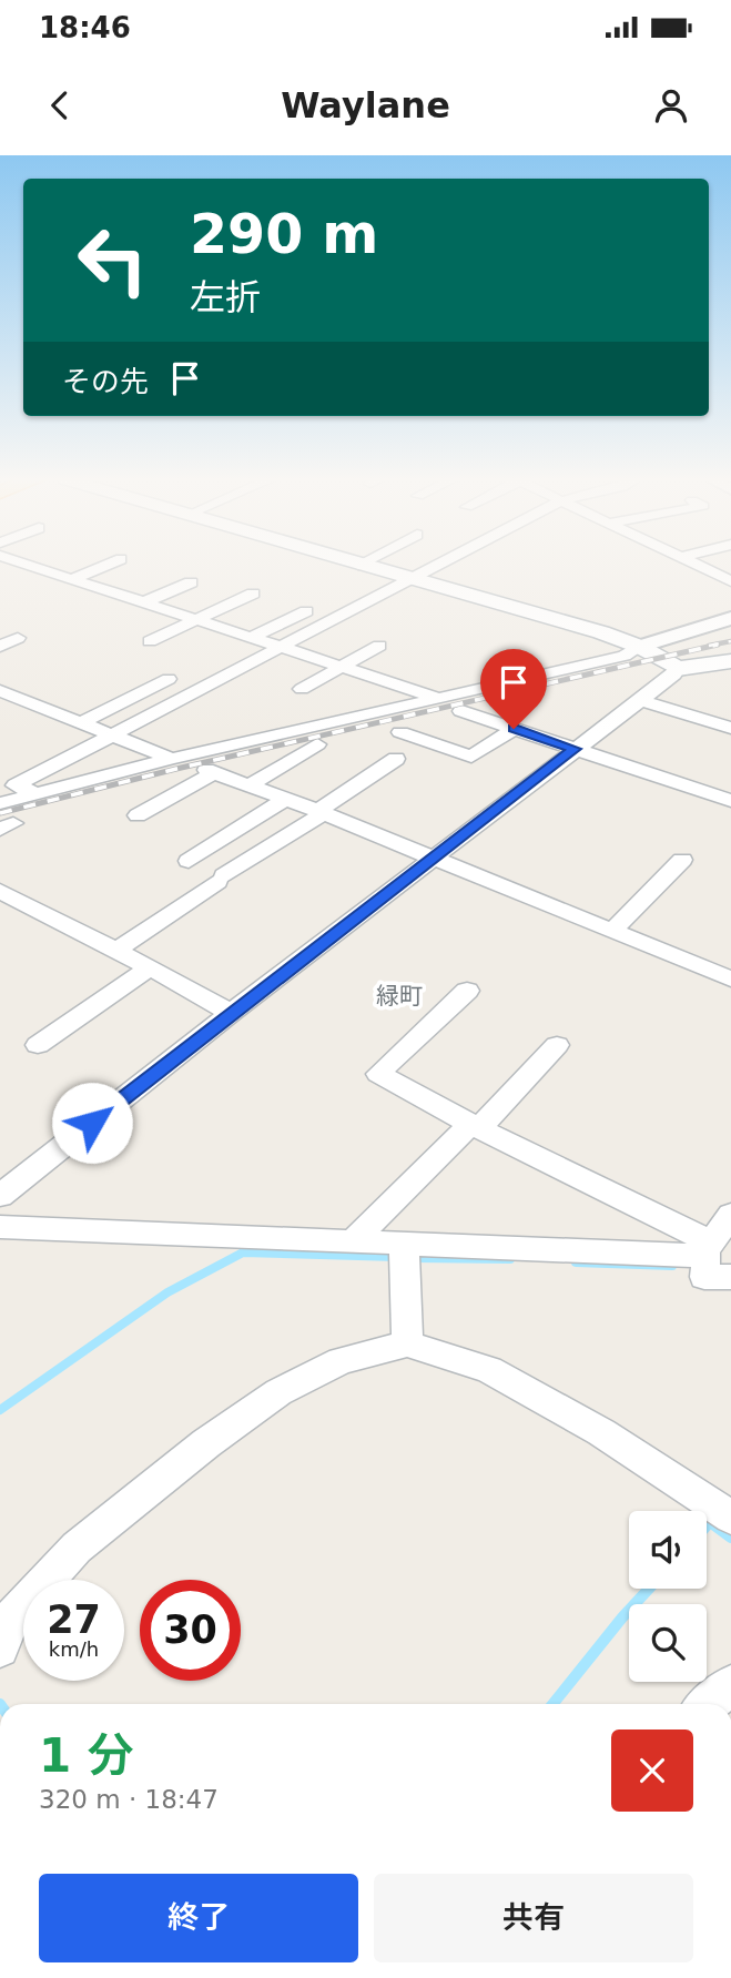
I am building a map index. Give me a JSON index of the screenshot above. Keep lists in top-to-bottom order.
{
  "districts": ["緑町"],
  "page": {
    "status": "18:46",
    "header": "Waylane",
    "turn": ["290 m", "左折"],
    "then": "その先",
    "speed": "27 km/h",
    "limit": "30",
    "heading": ["1 分", "320 m · 18:47"],
    "buttons": ["終了", "共有"]
  }
}
